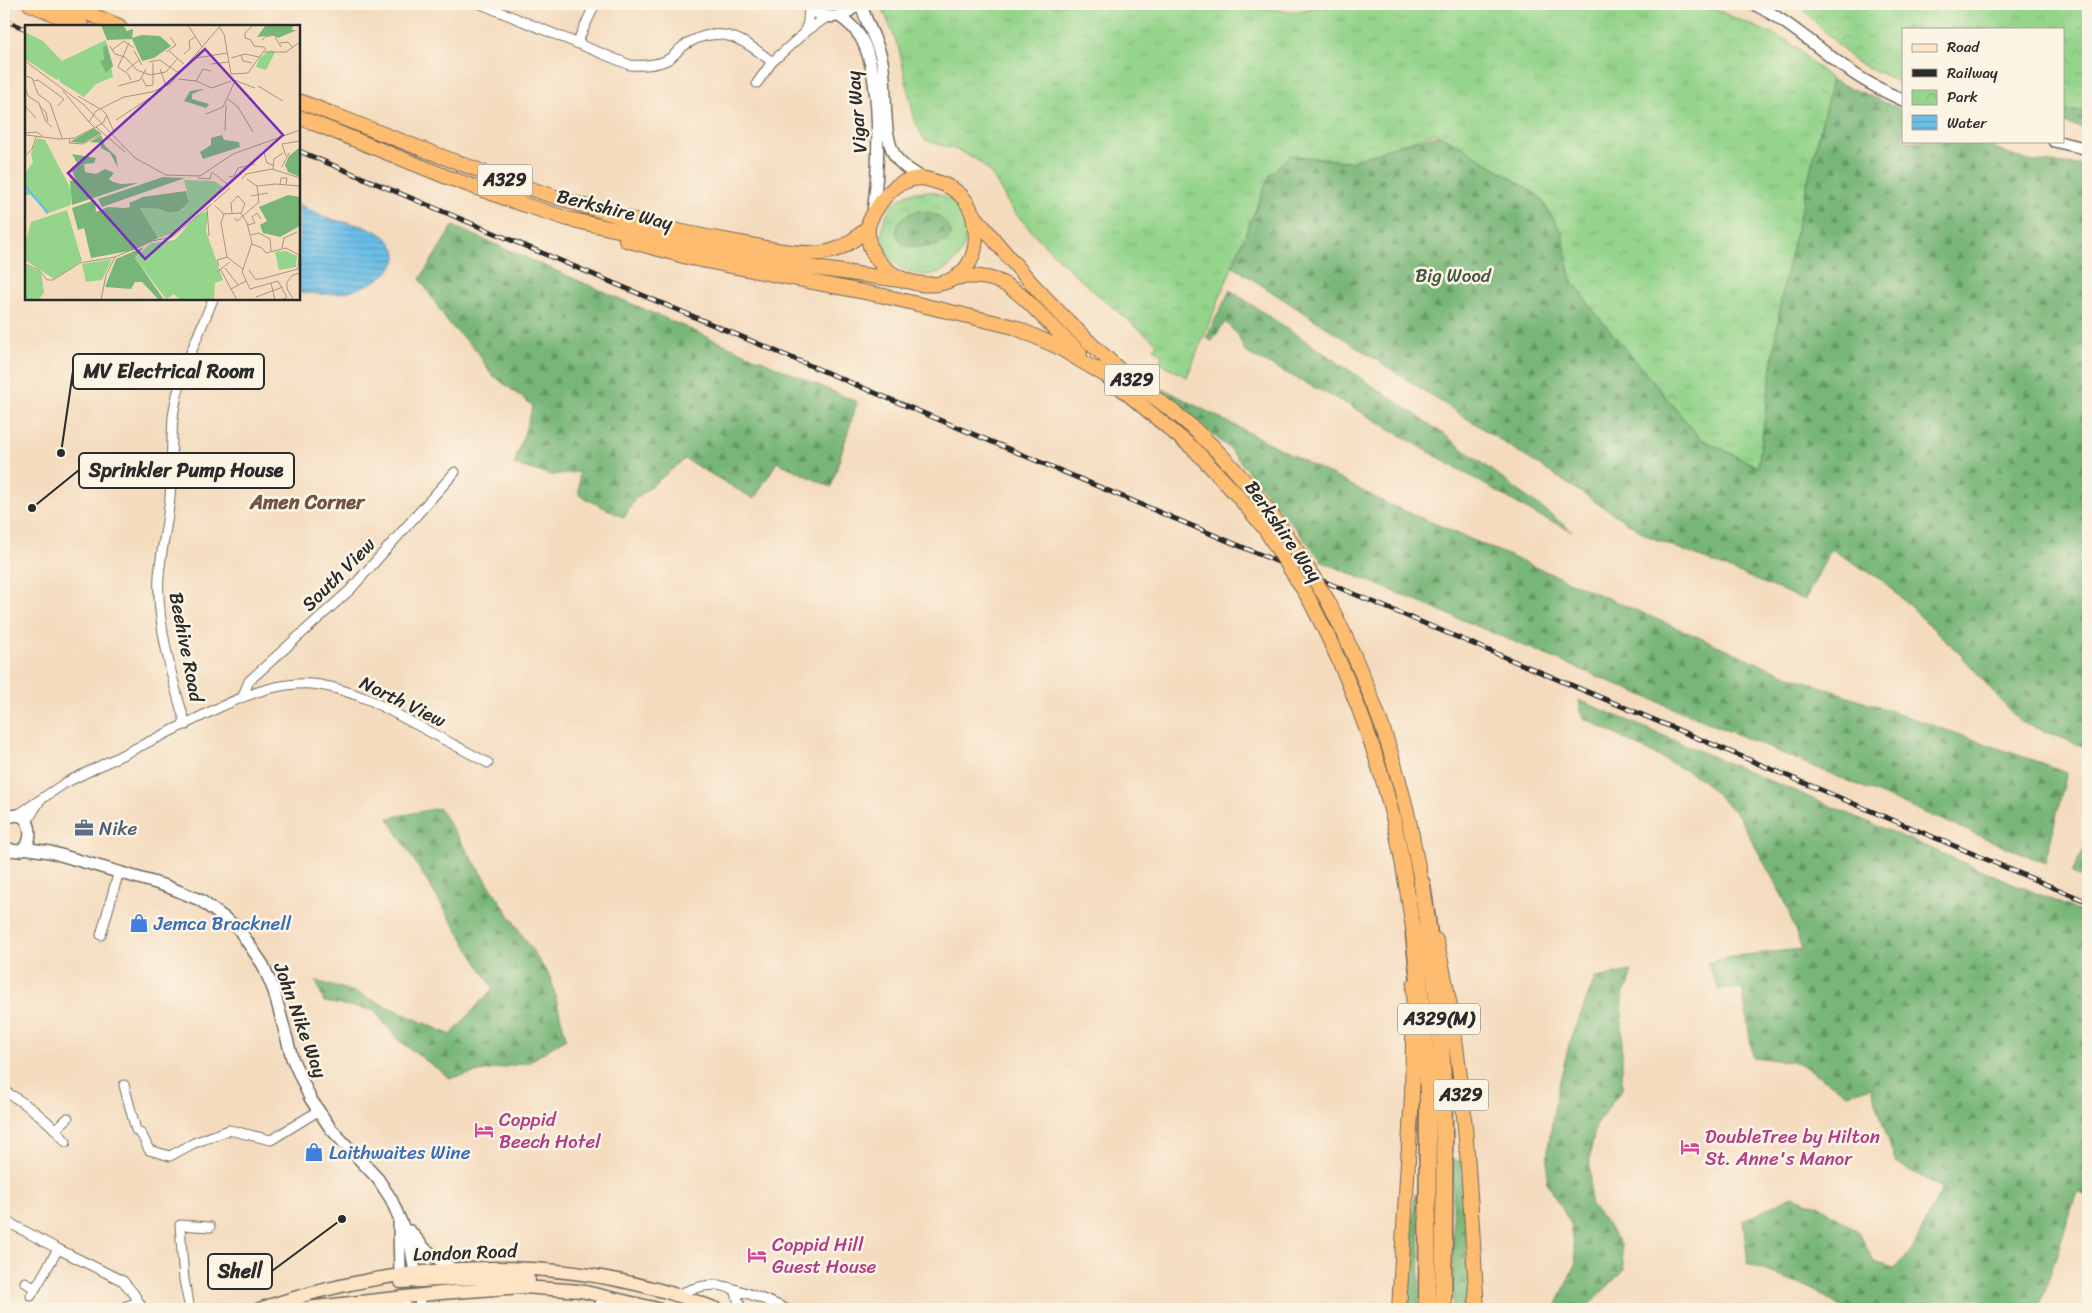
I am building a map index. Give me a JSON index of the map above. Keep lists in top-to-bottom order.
{
  "streets": {
    "highway": ["A329", "Berkshire Way", "A329(M)"],
    "main road": ["London Road"],
    "street": [
      "Vigar Way",
      "South View",
      "Beehive Road",
      "North View",
      "John Nike Way"
    ]
  },
  "crossings": [
    ["Vigar Way", "A329"],
    ["Vigar Way", "Berkshire Way"],
    ["A329", "Berkshire Way"],
    ["A329", "A329(M)"],
    ["Berkshire Way", "A329(M)"],
    ["South View", "North View"],
    ["Beehive Road", "North View"],
    ["John Nike Way", "London Road"]
  ],
  "districts": ["Amen Corner"],
  "parks": ["Big Wood"],
  "places": {
    "other": ["MV Electrical Room", "Sprinkler Pump House", "Shell"],
    "office": ["Nike"],
    "shop": ["Jemca Bracknell", "Laithwaites Wine"],
    "hotel": ["Coppid Beech Hotel", "DoubleTree by Hilton St. Anne's Manor", "Coppid Hill Guest House"]
  },
  "legend": [
    "Road",
    "Railway",
    "Park",
    "Water"
  ]
}
